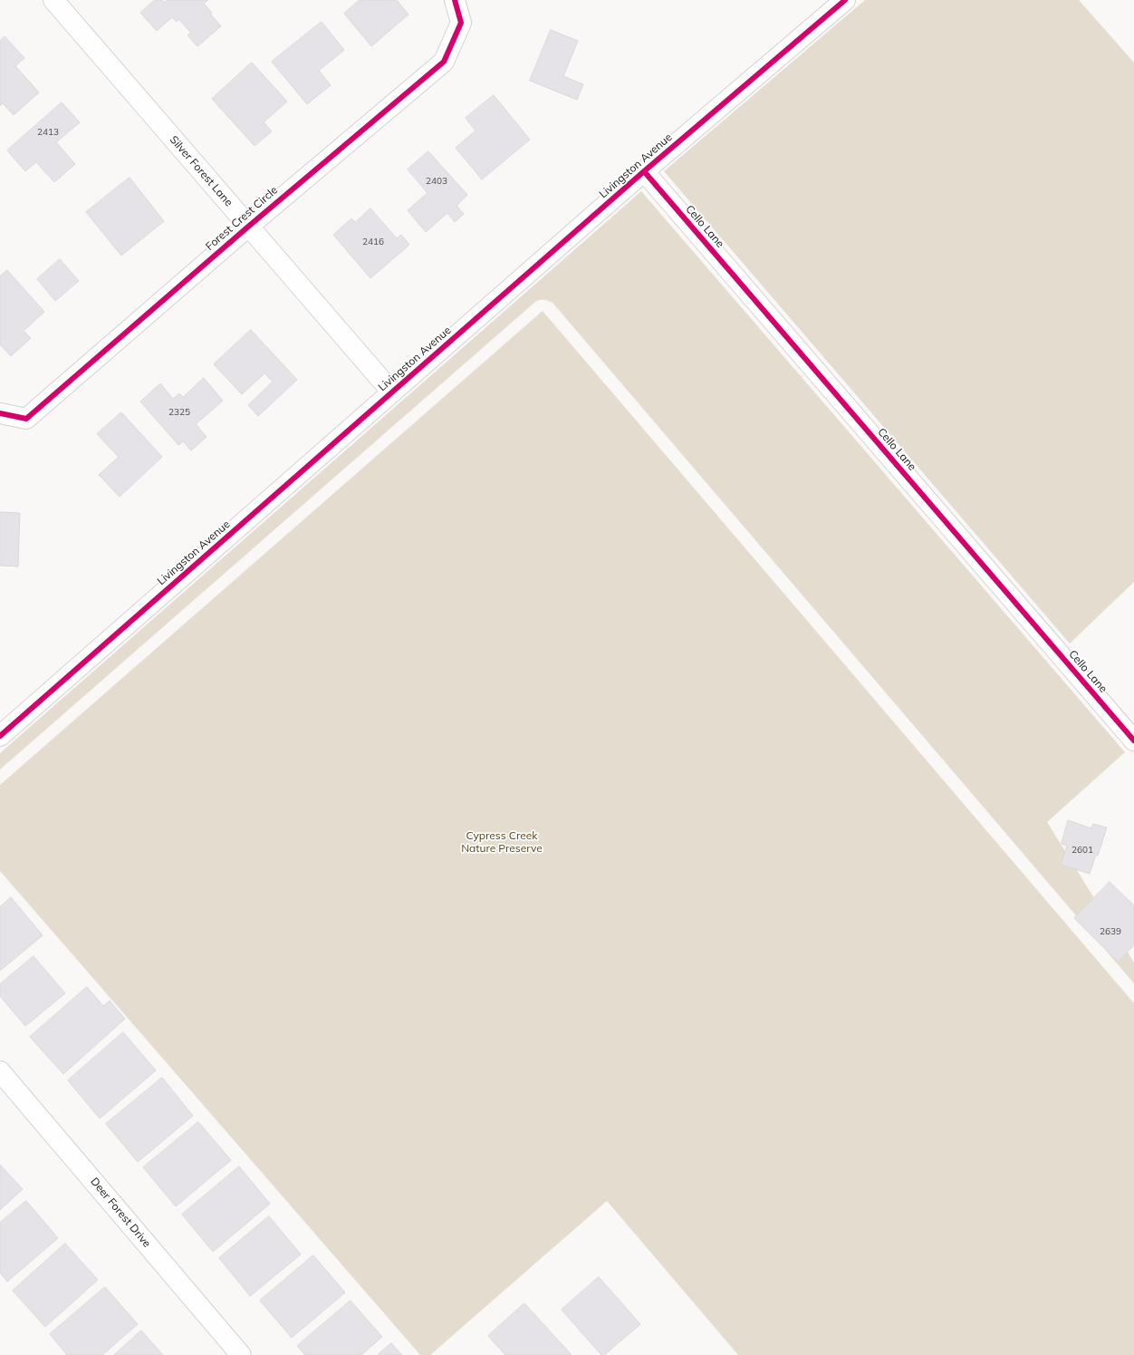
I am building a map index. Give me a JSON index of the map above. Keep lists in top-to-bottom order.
{
  "streets": {
    "street": [
      "Livingston Avenue",
      "Silver Forest Lane",
      "Forest Crest Circle",
      "Cello Lane",
      "Deer Forest Drive"
    ]
  },
  "crossings": [
    ["Livingston Avenue", "Silver Forest Lane"],
    ["Livingston Avenue", "Cello Lane"],
    ["Silver Forest Lane", "Forest Crest Circle"]
  ],
  "parks": ["Cypress Creek Nature Preserve"],
  "house_numbers": [
    "2413",
    "2403",
    "2416",
    "2325",
    "2601",
    "2639"
  ]
}
